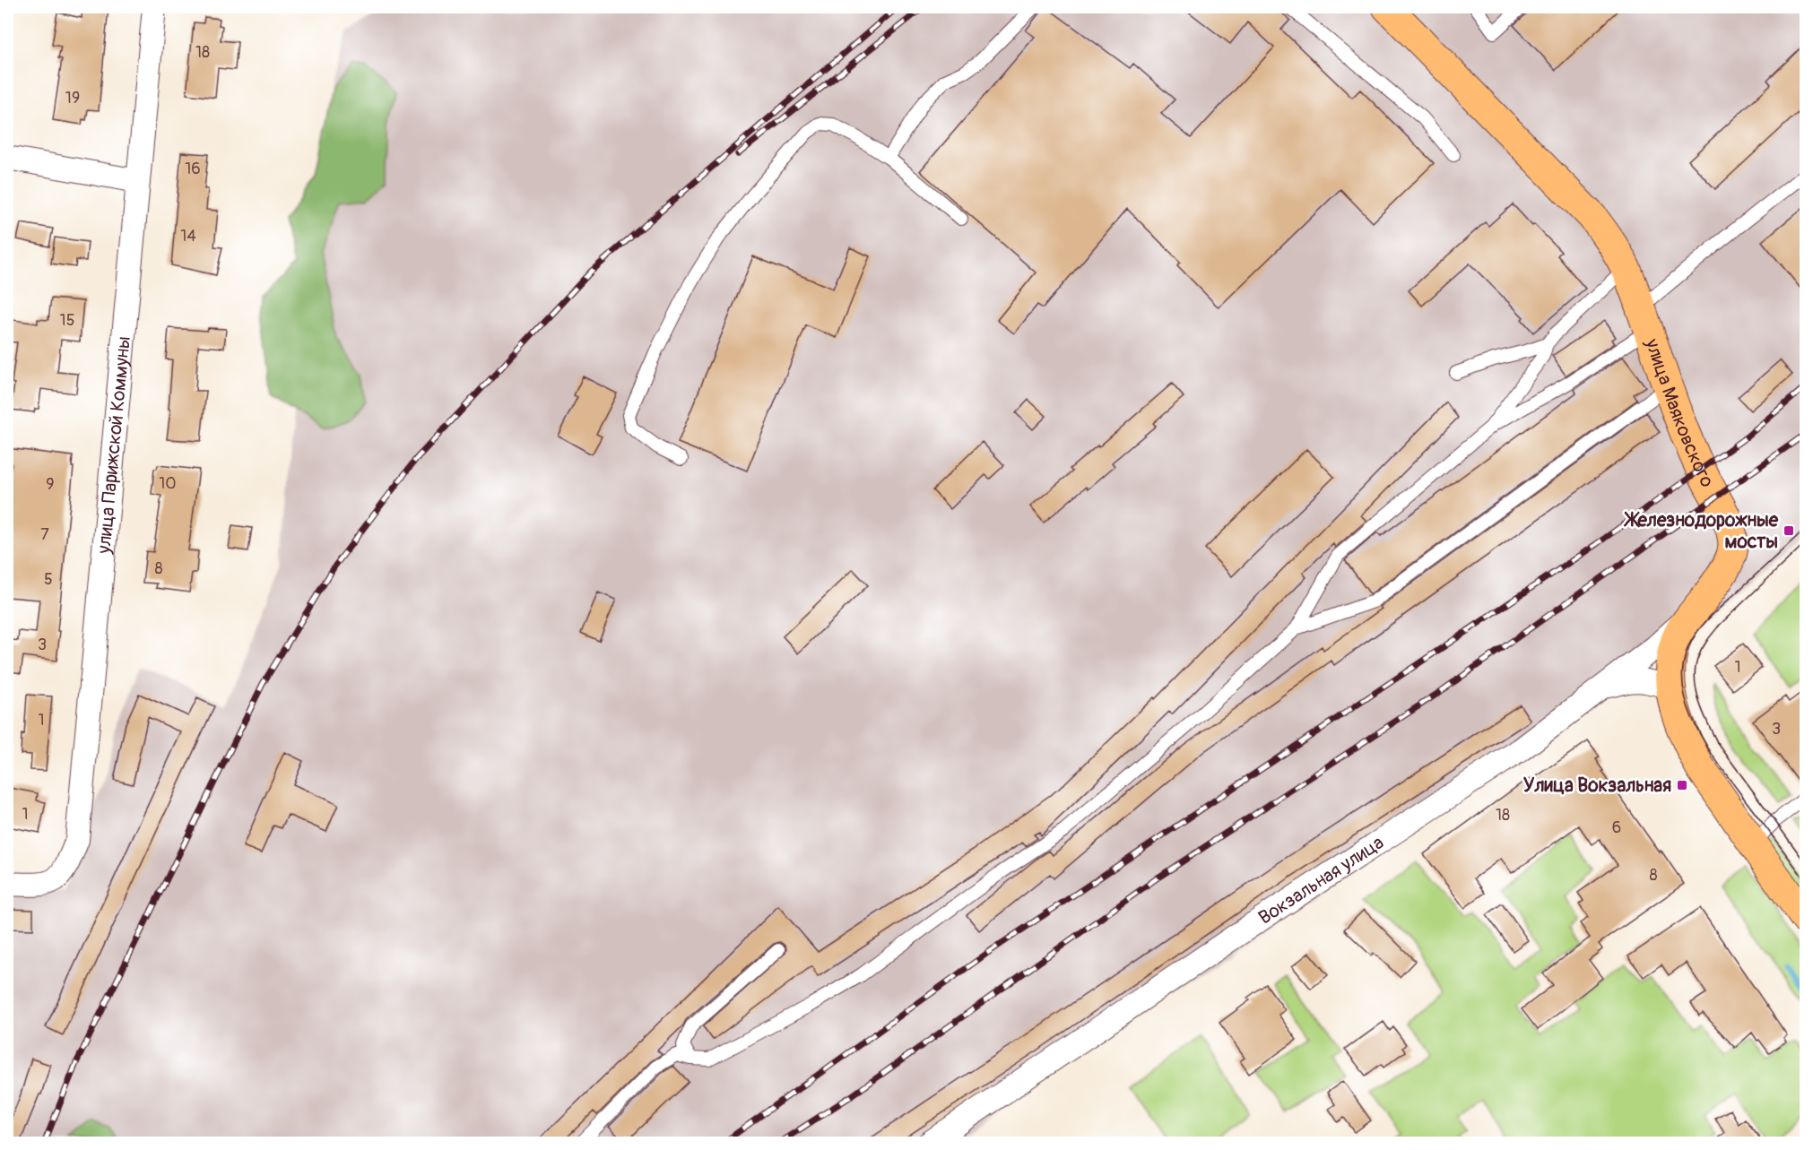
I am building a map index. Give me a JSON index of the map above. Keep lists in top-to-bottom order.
{
  "streets": {
    "main road": ["улица Маяковского"],
    "street": ["улица Парижской Коммуны", "Вокзальная улица"]
  },
  "crossings": [
    ["улица Маяковского", "Вокзальная улица"]
  ],
  "places": {
    "transit": ["Железнодорожные мосты", "Улица Вокзальная"]
  },
  "house_numbers": [
    "18",
    "19",
    "16",
    "14",
    "15",
    "10",
    "9",
    "7",
    "8",
    "5",
    "3",
    "1",
    "1",
    "3",
    "1",
    "18",
    "6",
    "8"
  ]
}
